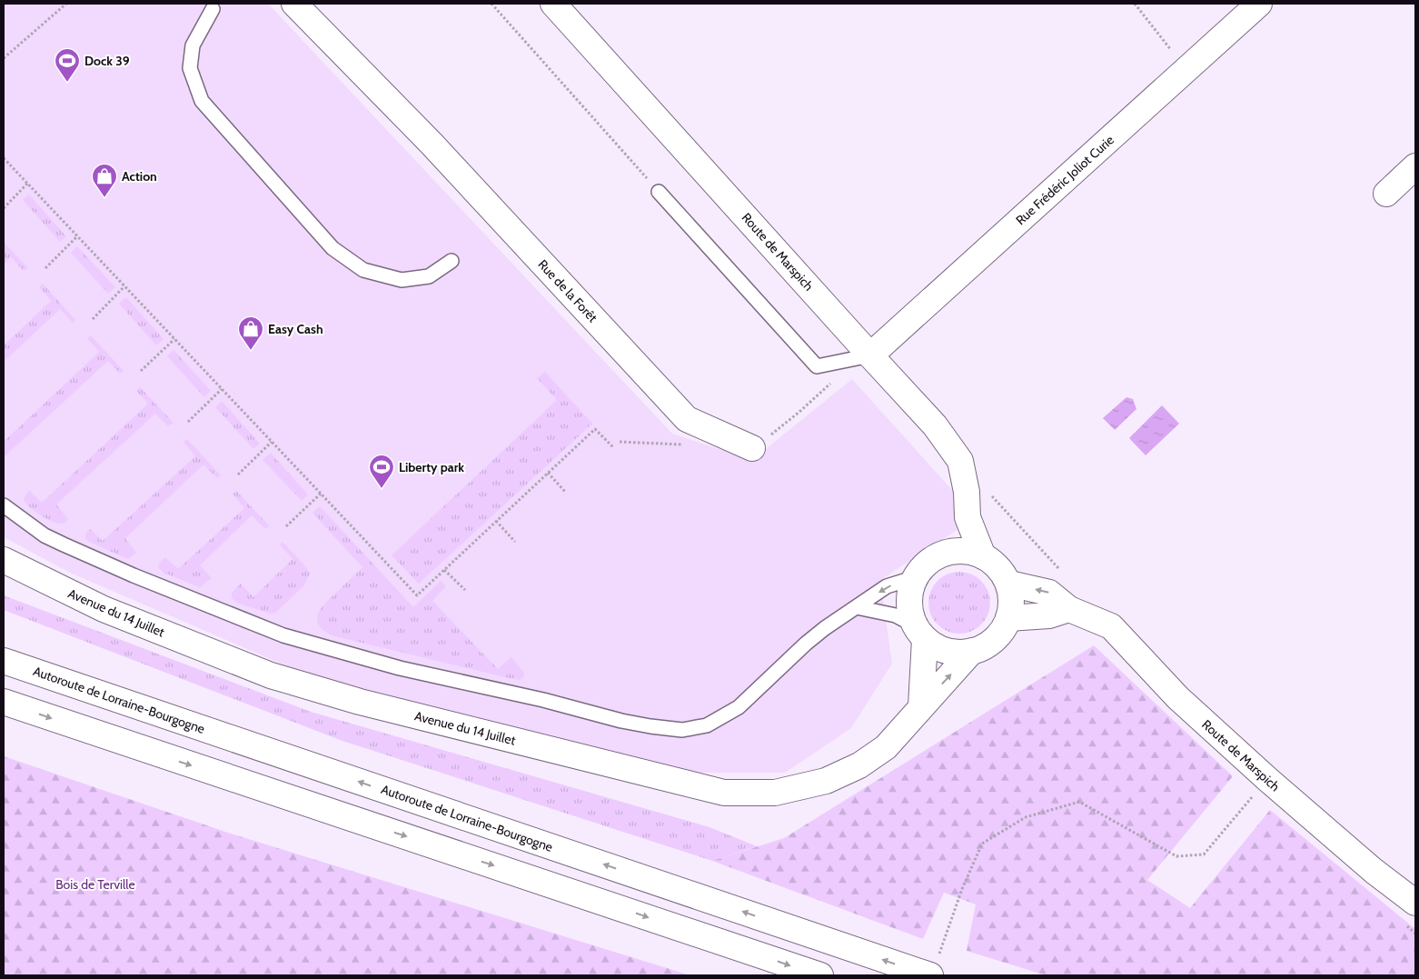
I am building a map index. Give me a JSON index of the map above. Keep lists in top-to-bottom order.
{
  "streets": {
    "main road": [
      "Rue Frédéric Joliot Curie",
      "Route de Marspich",
      "Rue de la Forêt",
      "Avenue du 14 Juillet",
      "Autoroute de Lorraine-Bourgogne"
    ]
  },
  "crossings": [
    ["Rue Frédéric Joliot Curie", "Route de Marspich"],
    ["Route de Marspich", "Avenue du 14 Juillet"]
  ],
  "parks": ["Bois de Terville"],
  "places": {
    "sports": ["Dock 39", "Liberty park"],
    "shop": ["Action", "Easy Cash"]
  }
}
